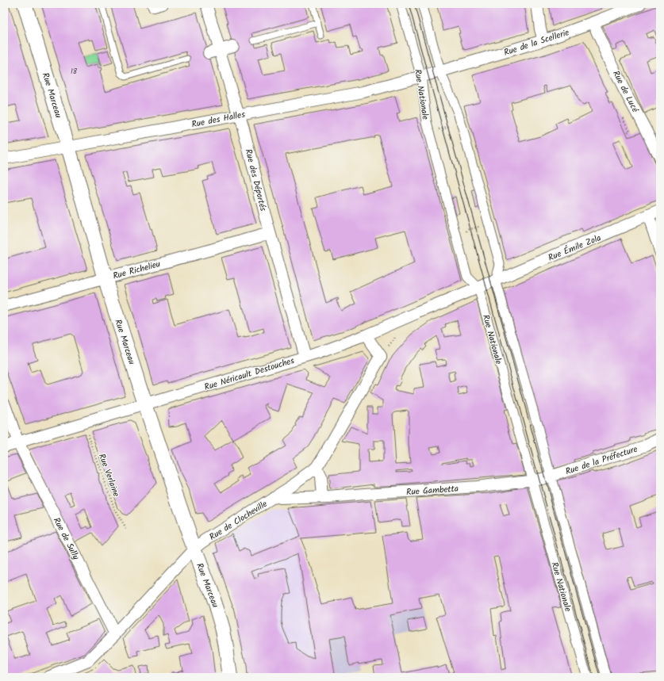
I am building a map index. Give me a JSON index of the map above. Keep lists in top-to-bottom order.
{
  "streets": {
    "street": [
      "Rue de la Scellerie",
      "Rue de Lucé",
      "Rue Nationale",
      "Rue Marceau",
      "Rue des Halles",
      "Rue des Déportés",
      "Rue Émile Zola",
      "Rue Richelieu",
      "Rue Néricault Destouches",
      "Rue de la Préfecture",
      "Rue Gambetta",
      "Rue de Clocheville",
      "Rue de Sully"
    ],
    "path": ["Rue Verlaine"]
  },
  "crossings": [
    ["Rue de la Scellerie", "Rue de Lucé"],
    ["Rue de la Scellerie", "Rue Nationale"],
    ["Rue de la Scellerie", "Rue des Halles"],
    ["Rue Nationale", "Rue des Halles"],
    ["Rue Nationale", "Rue Émile Zola"],
    ["Rue Nationale", "Rue Néricault Destouches"],
    ["Rue Nationale", "Rue de la Préfecture"],
    ["Rue Nationale", "Rue Gambetta"],
    ["Rue Marceau", "Rue des Halles"],
    ["Rue Marceau", "Rue Richelieu"],
    ["Rue Marceau", "Rue Néricault Destouches"],
    ["Rue Marceau", "Rue de Clocheville"],
    ["Rue des Halles", "Rue des Déportés"],
    ["Rue des Déportés", "Rue Richelieu"],
    ["Rue des Déportés", "Rue Néricault Destouches"],
    ["Rue Émile Zola", "Rue Néricault Destouches"],
    ["Rue Néricault Destouches", "Rue Verlaine"],
    ["Rue Néricault Destouches", "Rue de Clocheville"],
    ["Rue Néricault Destouches", "Rue de Sully"],
    ["Rue de la Préfecture", "Rue Gambetta"],
    ["Rue Gambetta", "Rue de Clocheville"],
    ["Rue de Clocheville", "Rue de Sully"]
  ],
  "house_numbers": ["18"]
}
